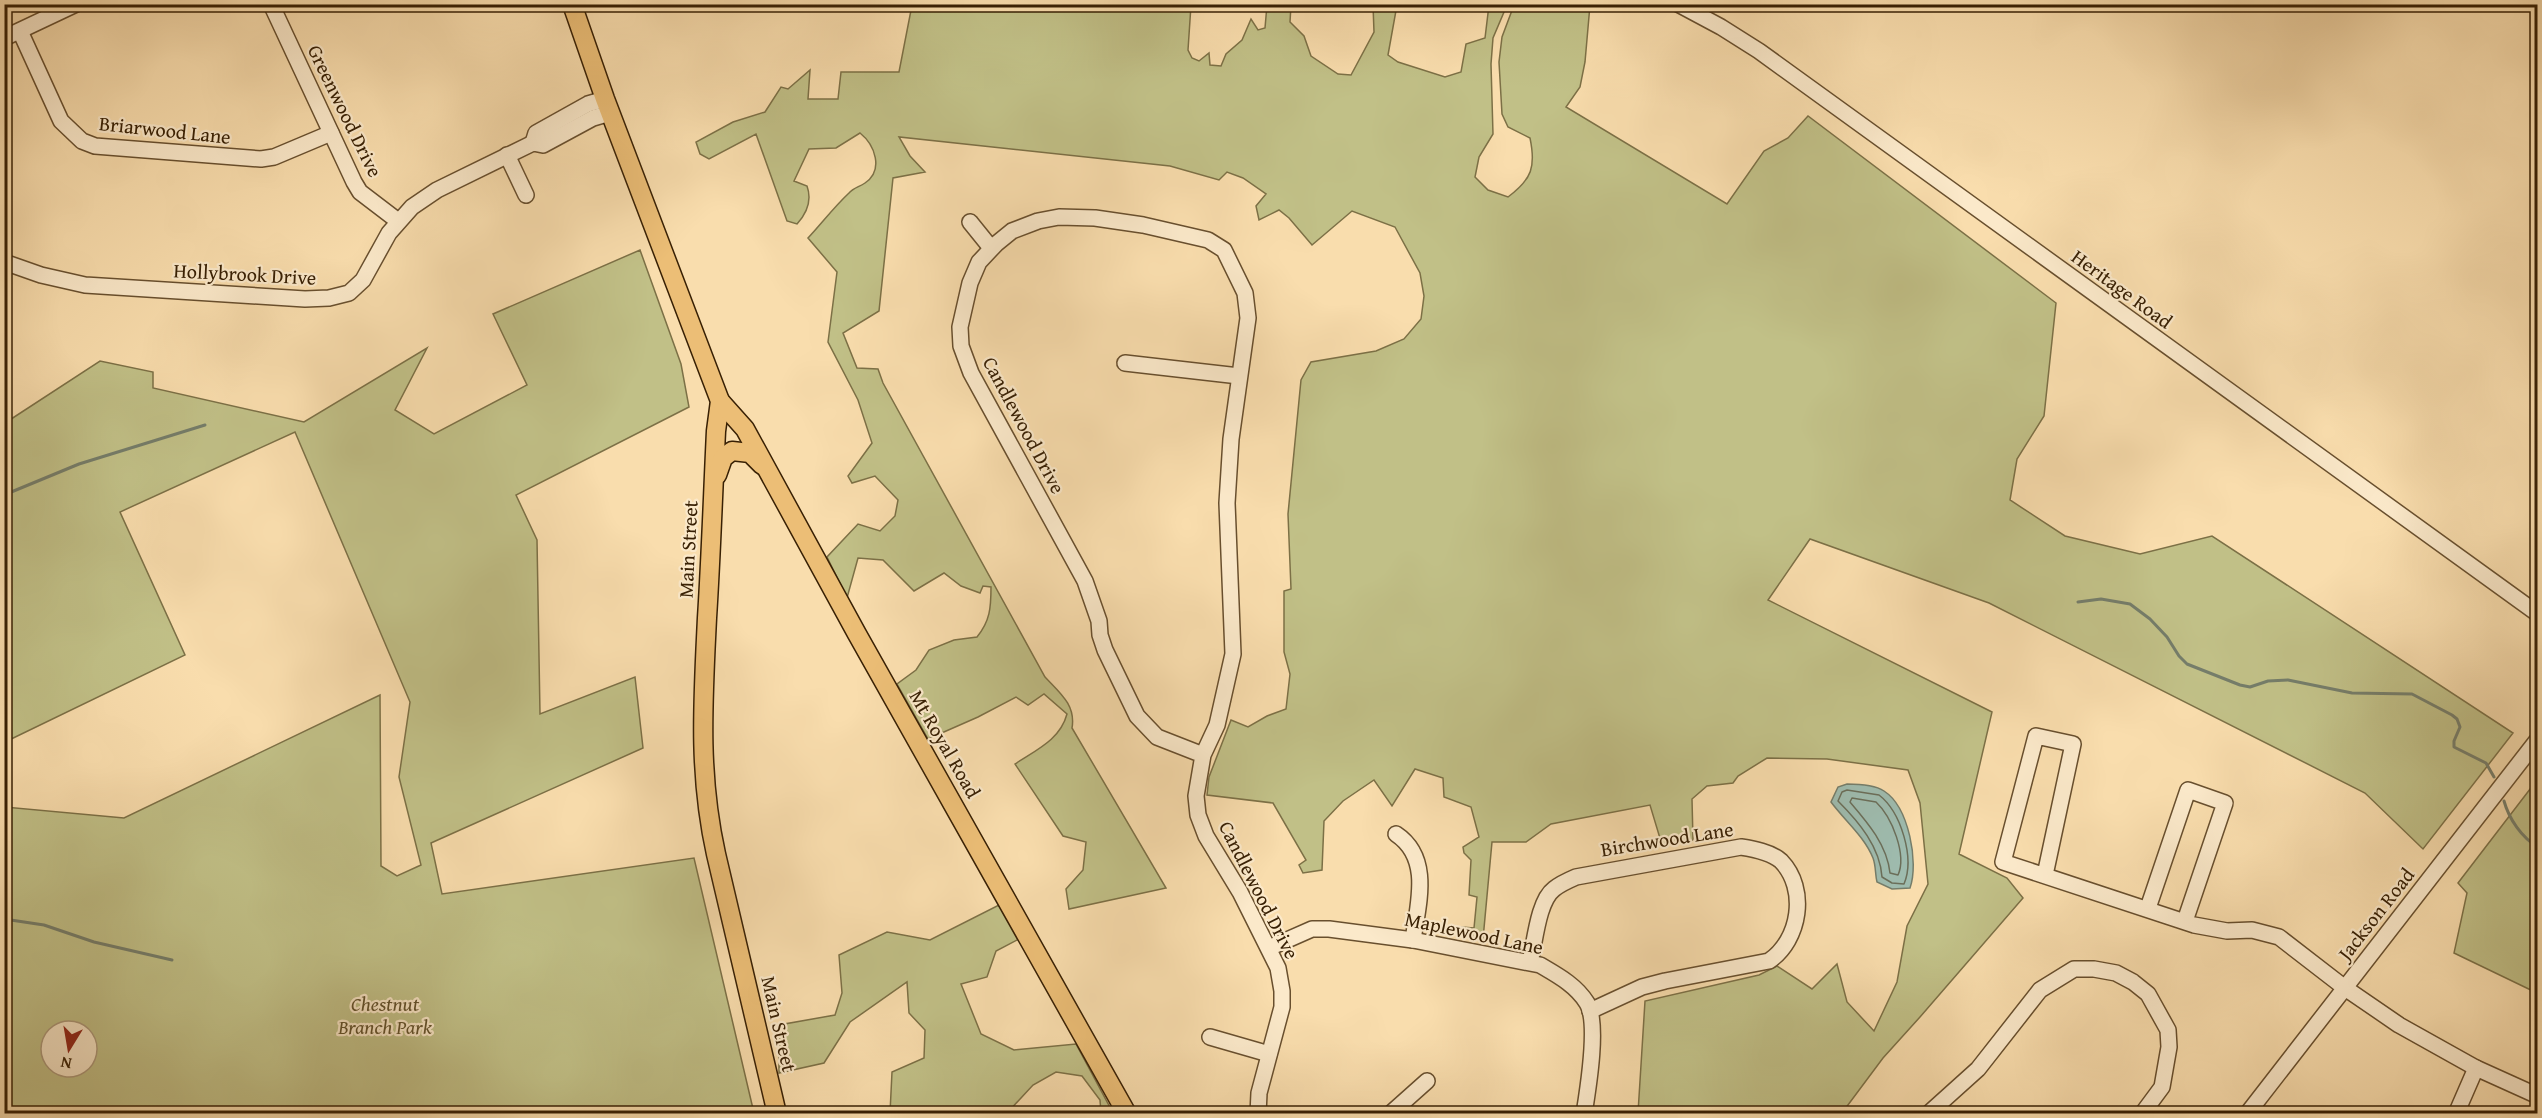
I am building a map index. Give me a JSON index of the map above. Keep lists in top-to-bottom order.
{
  "streets": {
    "main road": ["Main Street", "Mt Royal Road"],
    "street": [
      "Greenwood Drive",
      "Briarwood Lane",
      "Hollybrook Drive",
      "Heritage Road",
      "Candlewood Drive",
      "Birchwood Lane",
      "Jackson Road",
      "Maplewood Lane"
    ]
  },
  "crossings": [
    ["Greenwood Drive", "Briarwood Lane"],
    ["Greenwood Drive", "Hollybrook Drive"],
    ["Hollybrook Drive", "Main Street"],
    ["Candlewood Drive", "Maplewood Lane"],
    ["Main Street", "Mt Royal Road"],
    ["Birchwood Lane", "Maplewood Lane"]
  ],
  "parks": ["Chestnut Branch Park"],
  "north": "bottom"
}
